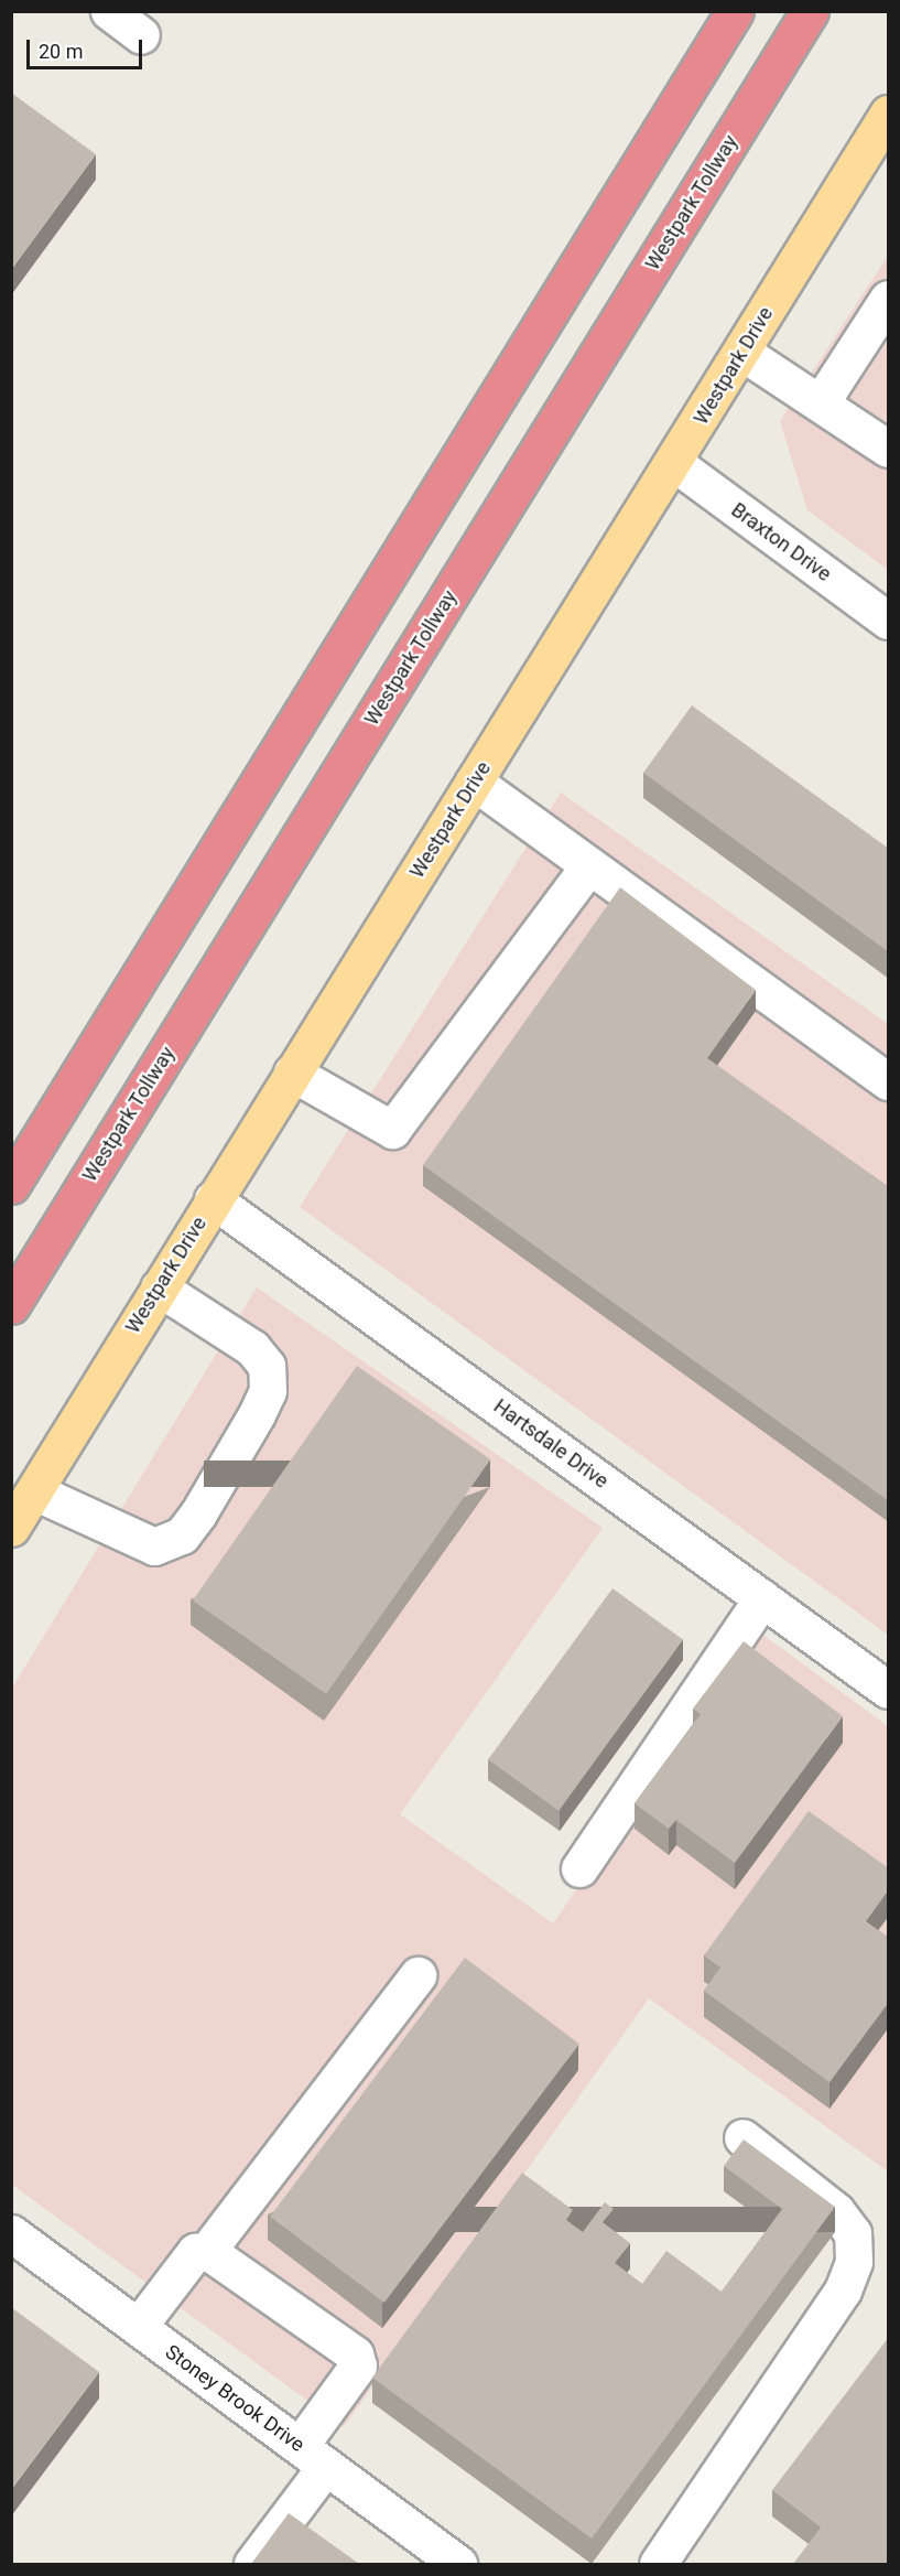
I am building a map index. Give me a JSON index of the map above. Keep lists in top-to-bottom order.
{
  "streets": {
    "highway": ["Westpark Tollway"],
    "main road": ["Westpark Drive"],
    "street": ["Braxton Drive", "Hartsdale Drive", "Stoney Brook Drive"]
  },
  "crossings": [
    ["Westpark Drive", "Braxton Drive"],
    ["Westpark Drive", "Hartsdale Drive"]
  ],
  "scale_bar": "20 m"
}
